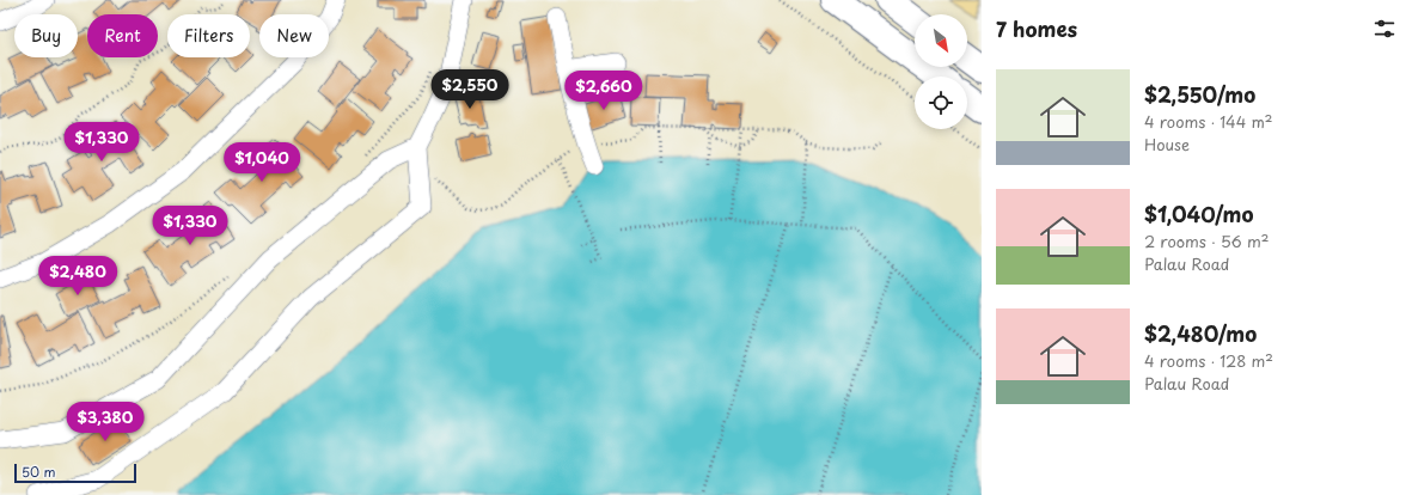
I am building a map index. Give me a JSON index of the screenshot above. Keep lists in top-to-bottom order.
{
  "scale_bar": "50 m",
  "north": "bottom right",
  "page": {
    "heading": "7 homes",
    "chip": [
      "Buy",
      "Rent",
      "Filters",
      "New"
    ],
    "list": [
      {
        "name": "$2,550/mo",
        "note": "4 rooms · 144 m² · House"
      },
      {
        "name": "$1,040/mo",
        "note": "2 rooms · 56 m² · Palau Road"
      },
      {
        "name": "$2,480/mo",
        "note": "4 rooms · 128 m² · Palau Road"
      }
    ],
    "price": [
      "$2,550",
      "$2,660",
      "$1,330",
      "$1,040",
      "$1,330",
      "$2,480",
      "$3,380"
    ],
    "scale": "50 m"
  }
}
